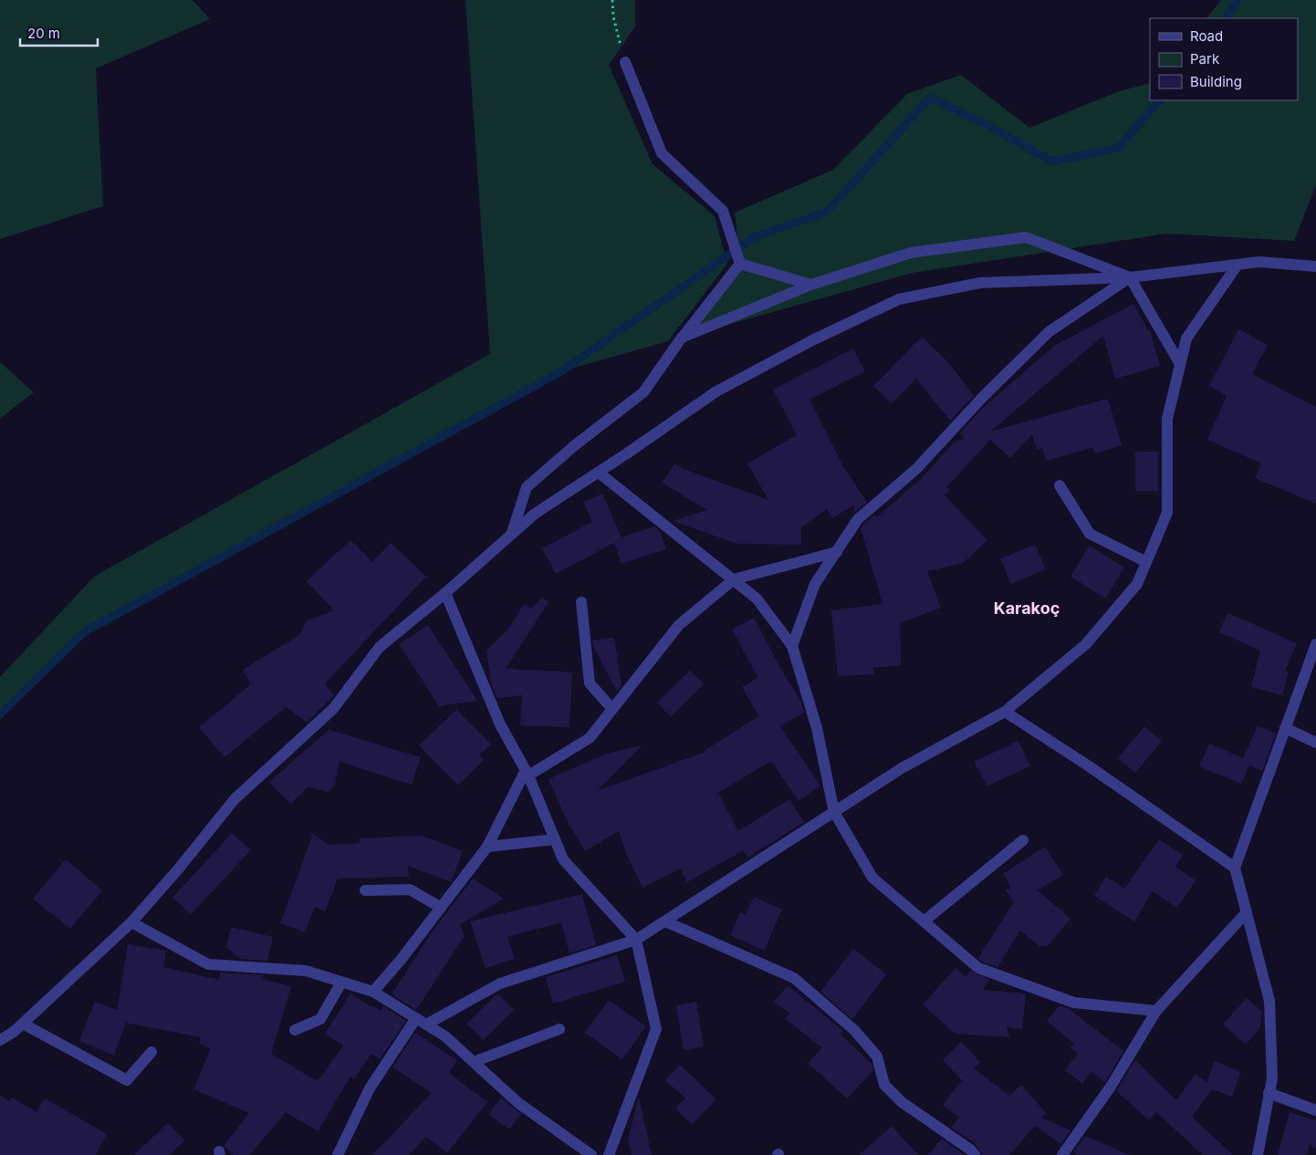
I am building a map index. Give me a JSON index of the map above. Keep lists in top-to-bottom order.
{
  "districts": ["Karakoç"],
  "legend": ["Road", "Park", "Building"],
  "scale_bar": "20 m"
}
